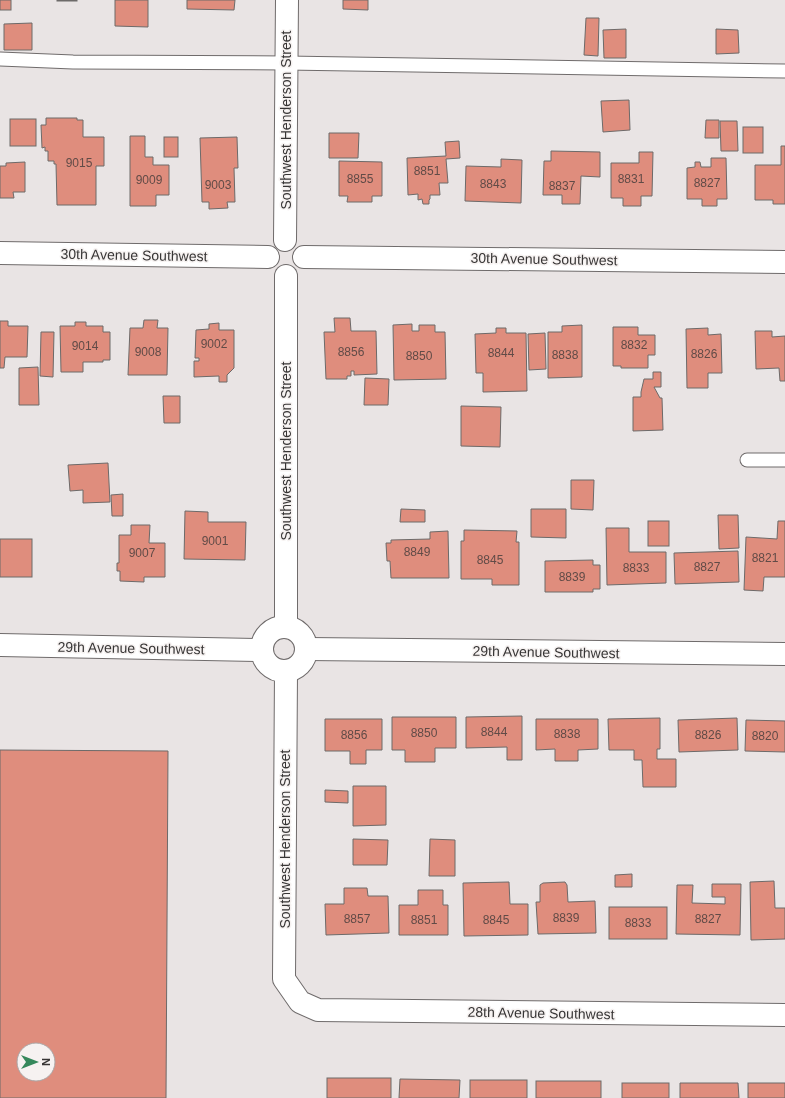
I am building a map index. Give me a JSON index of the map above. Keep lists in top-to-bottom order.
{
  "streets": {
    "street": [
      "Southwest Henderson Street",
      "30th Avenue Southwest",
      "29th Avenue Southwest",
      "28th Avenue Southwest"
    ]
  },
  "crossings": [
    ["Southwest Henderson Street", "30th Avenue Southwest"],
    ["Southwest Henderson Street", "29th Avenue Southwest"],
    ["Southwest Henderson Street", "28th Avenue Southwest"]
  ],
  "house_numbers": [
    "9015",
    "8851",
    "8855",
    "8831",
    "9009",
    "8827",
    "8843",
    "9003",
    "8837",
    "9002",
    "8832",
    "9014",
    "9008",
    "8856",
    "8844",
    "8826",
    "8838",
    "8850",
    "9001",
    "8849",
    "9007",
    "8821",
    "8845",
    "8827",
    "8833",
    "8839",
    "8844",
    "8850",
    "8838",
    "8856",
    "8826",
    "8820",
    "8839",
    "8857",
    "8827",
    "8851",
    "8845",
    "8833"
  ],
  "north": "right"
}
